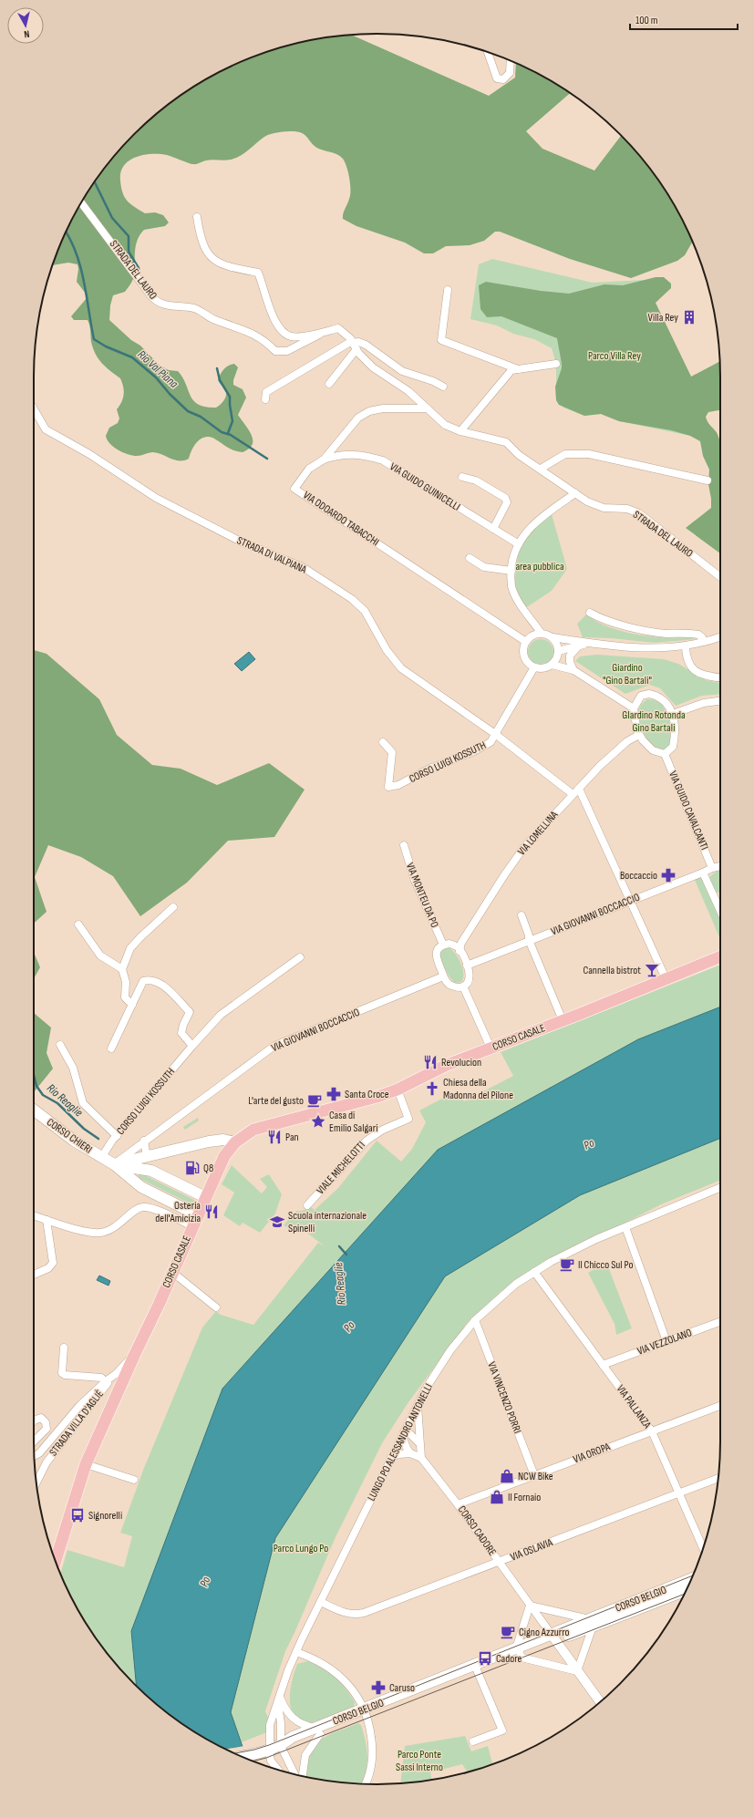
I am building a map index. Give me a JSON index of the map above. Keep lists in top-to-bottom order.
{
  "streets": {
    "main road": ["CORSO CASALE", "CORSO CHIERI", "CORSO BELGIO"],
    "street": [
      "STRADA DEL LAURO",
      "VIA GUIDO GUINICELLI",
      "VIA ODOARDO TABACCHI",
      "STRADA DI VALPIANA",
      "CORSO LUIGI KOSSUTH",
      "VIA GUIDO CAVALCANTI",
      "VIA LOMELLINA",
      "VIA MONTEU DA PO",
      "VIA GIOVANNI BOCCACCIO",
      "VIALE MICHELOTTI",
      "VIA VEZZOLANO",
      "VIA VINCENZO PORRI",
      "VIA PALLANZA",
      "STRADA VILLA D'AGLIÈ",
      "LUNGO PO ALESSANDRO ANTONELLI",
      "VIA OROPA",
      "CORSO CADORE",
      "VIA OSLAVIA"
    ]
  },
  "crossings": [
    ["STRADA DEL LAURO", "VIA ODOARDO TABACCHI"],
    ["VIA GUIDO GUINICELLI", "VIA ODOARDO TABACCHI"],
    ["VIA ODOARDO TABACCHI", "CORSO LUIGI KOSSUTH"],
    ["STRADA DI VALPIANA", "CORSO LUIGI KOSSUTH"],
    ["STRADA DI VALPIANA", "VIA LOMELLINA"],
    ["CORSO LUIGI KOSSUTH", "CORSO CHIERI"],
    ["VIA GUIDO CAVALCANTI", "VIA LOMELLINA"],
    ["VIA GUIDO CAVALCANTI", "VIA GIOVANNI BOCCACCIO"],
    ["VIA GIOVANNI BOCCACCIO", "CORSO CHIERI"],
    ["CORSO CASALE", "VIALE MICHELOTTI"],
    ["VIA VEZZOLANO", "VIA PALLANZA"],
    ["VIA VINCENZO PORRI", "LUNGO PO ALESSANDRO ANTONELLI"],
    ["VIA VINCENZO PORRI", "VIA OROPA"],
    ["VIA PALLANZA", "LUNGO PO ALESSANDRO ANTONELLI"],
    ["VIA PALLANZA", "VIA OROPA"],
    ["VIA PALLANZA", "VIA OSLAVIA"],
    ["LUNGO PO ALESSANDRO ANTONELLI", "VIA OSLAVIA"],
    ["LUNGO PO ALESSANDRO ANTONELLI", "CORSO BELGIO"],
    ["VIA OROPA", "CORSO CADORE"],
    ["CORSO CADORE", "VIA OSLAVIA"],
    ["CORSO CADORE", "CORSO BELGIO"]
  ],
  "water": ["Rio Val Piana", "Rio Reaglie", "Po"],
  "parks": [
    "Parco Villa Rey",
    "area pubblica",
    "Giardino \"Gino Bartali\"",
    "GIardino Rotonda Gino Bartali",
    "Parco Lungo Po",
    "Parco Ponte Sassi Interno"
  ],
  "places": {
    "building": ["Villa Rey"],
    "pharmacy": ["Boccaccio", "Santa Croce", "Caruso"],
    "bar": ["Cannella bistrot"],
    "restaurant": ["Revolucion", "Pan", "Osteria dell'Amicizia"],
    "church": ["Chiesa della Madonna del Pilone"],
    "cafe": ["L'arte del gusto", "Il Chicco Sul Po", "Cigno Azzurro"],
    "place": ["Casa di Emilio Salgari"],
    "fuel station": ["Q8"],
    "school or university": ["Scuola internazionale Spinelli"],
    "shop": ["NCW Bike", "Il Fornaio"],
    "bus stop": ["Signorelli", "Cadore"]
  },
  "scale_bar": "100 m",
  "north": "bottom"
}
